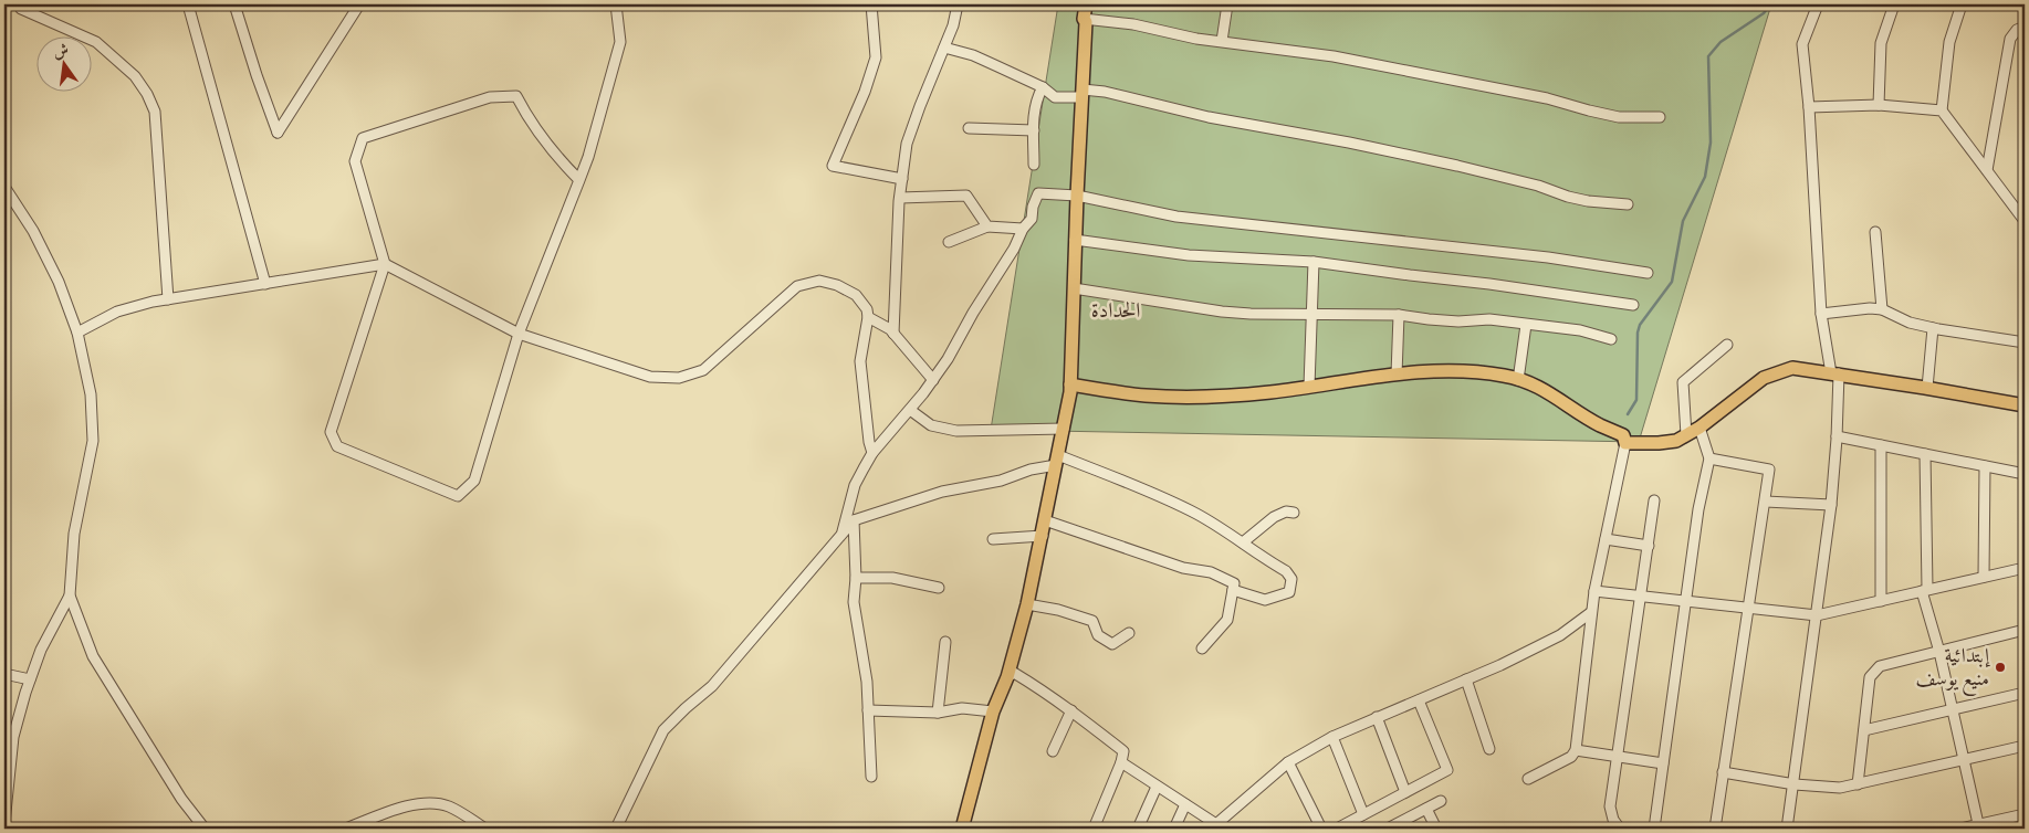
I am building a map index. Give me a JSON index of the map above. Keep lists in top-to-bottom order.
{
  "districts": ["الحدادة"],
  "places": ["إبتدائية منيع يوسف"],
  "north": "top"
}
